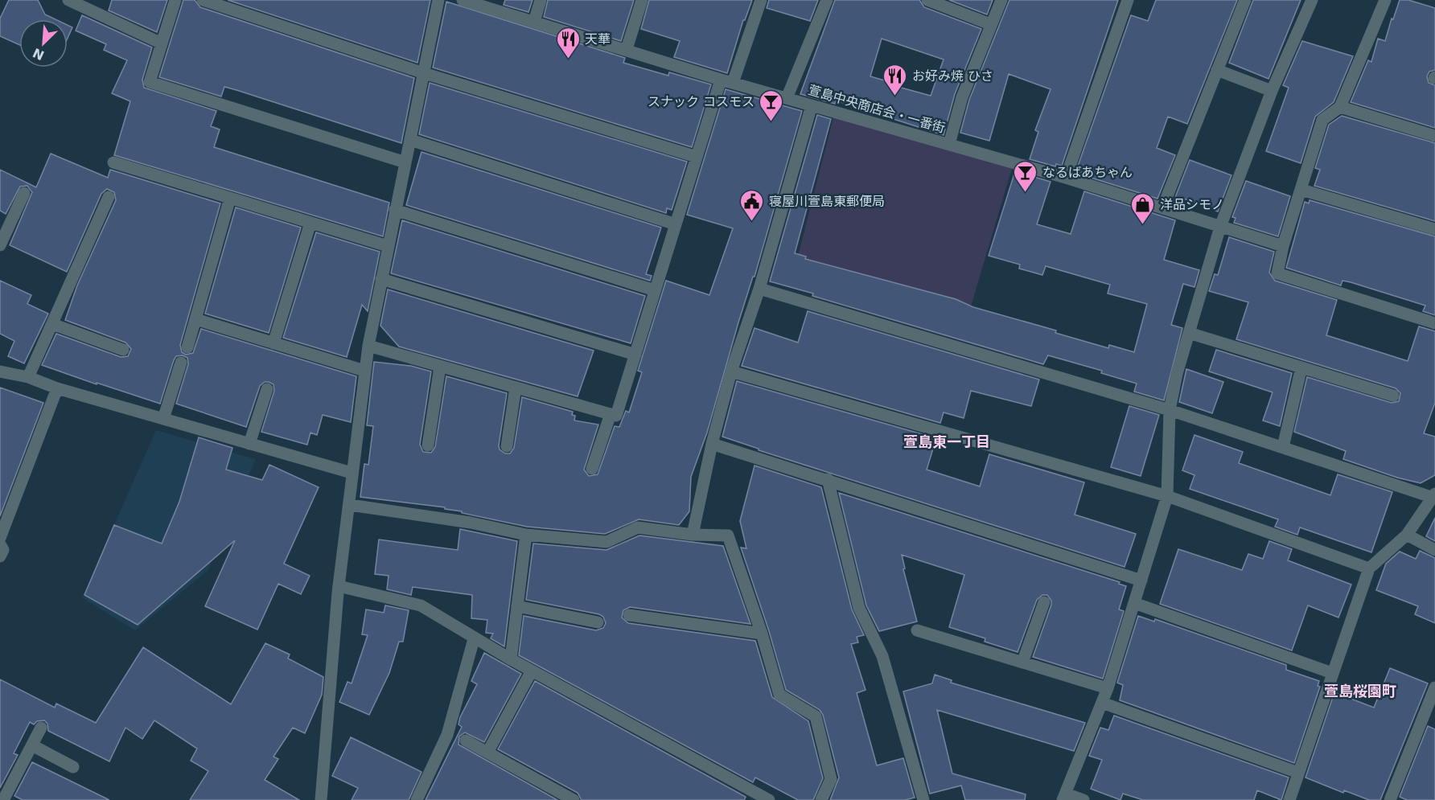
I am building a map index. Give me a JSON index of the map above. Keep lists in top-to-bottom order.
{
  "streets": {
    "street": ["萱島中央商店会・一番街"]
  },
  "districts": ["萱島東一丁目", "萱島桜園町"],
  "places": {
    "restaurant": ["天華", "お好み焼 ひさ"],
    "bar": ["スナック コスモス", "なるばあちゃん"],
    "public building": ["寝屋川萱島東郵便局"],
    "shop": ["洋品シモノ"]
  },
  "north": "bottom left"
}
